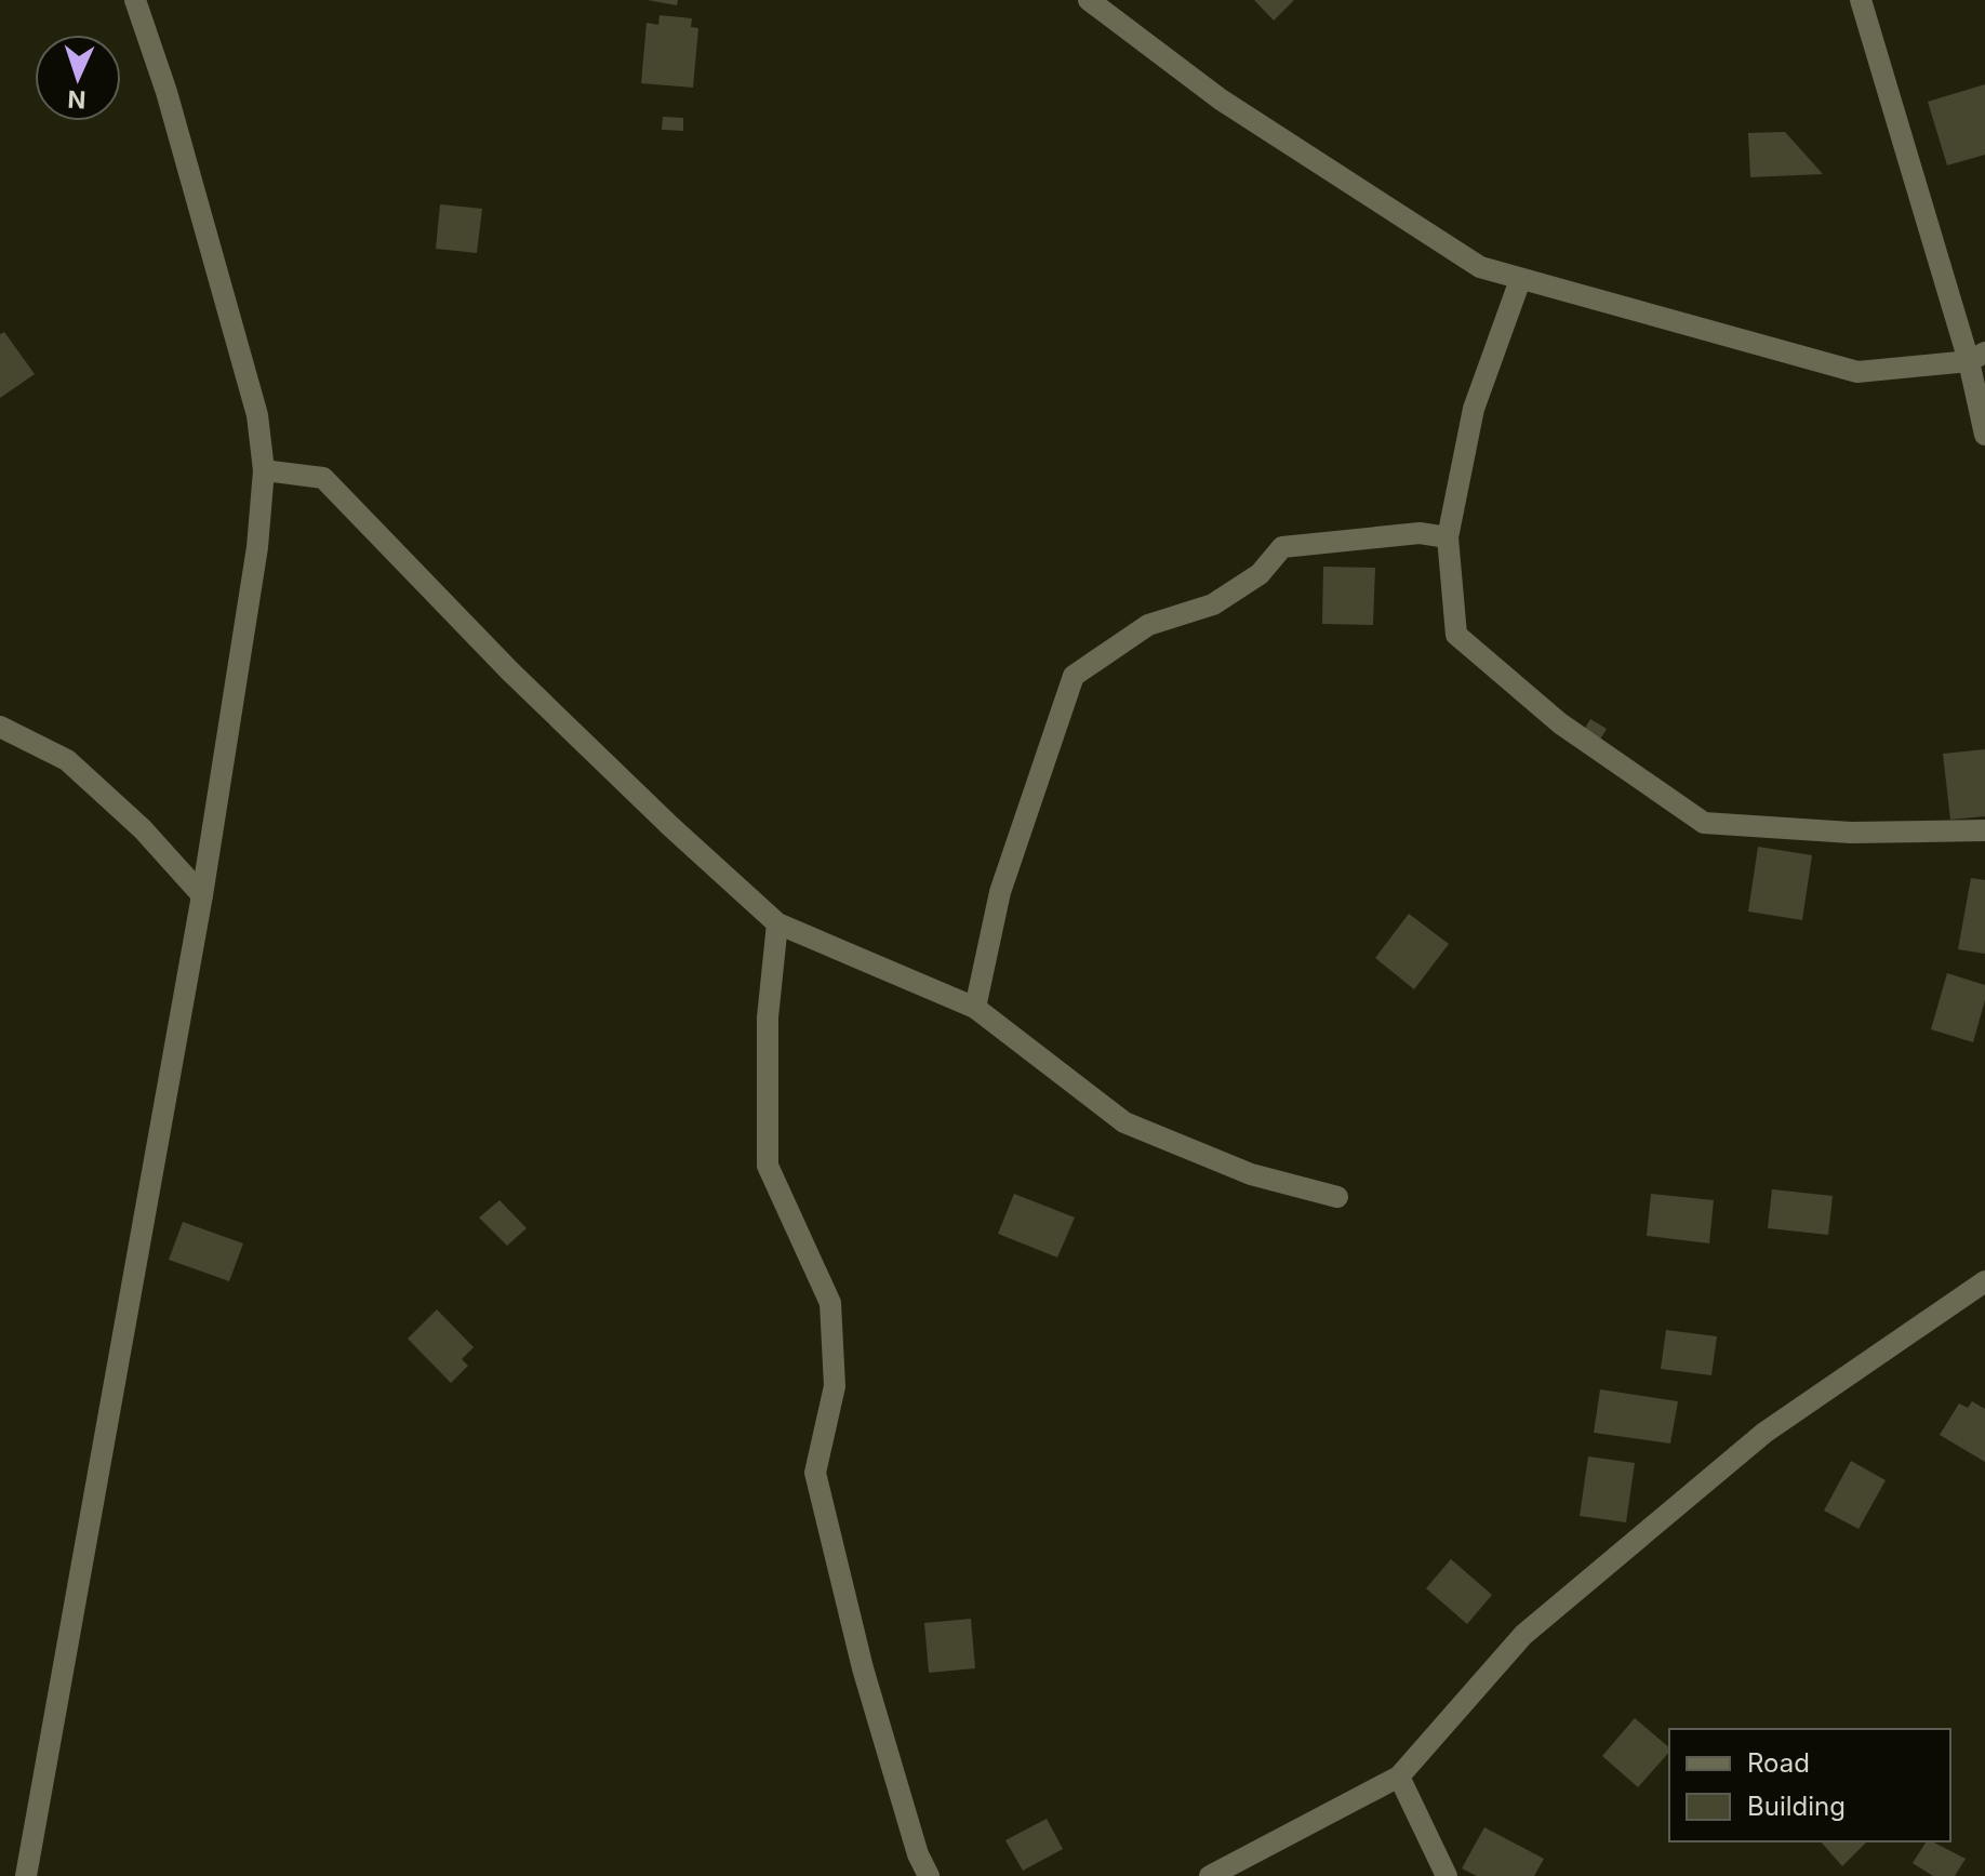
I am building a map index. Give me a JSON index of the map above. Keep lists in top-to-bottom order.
{
  "legend": ["Road", "Building"],
  "north": "bottom"
}
